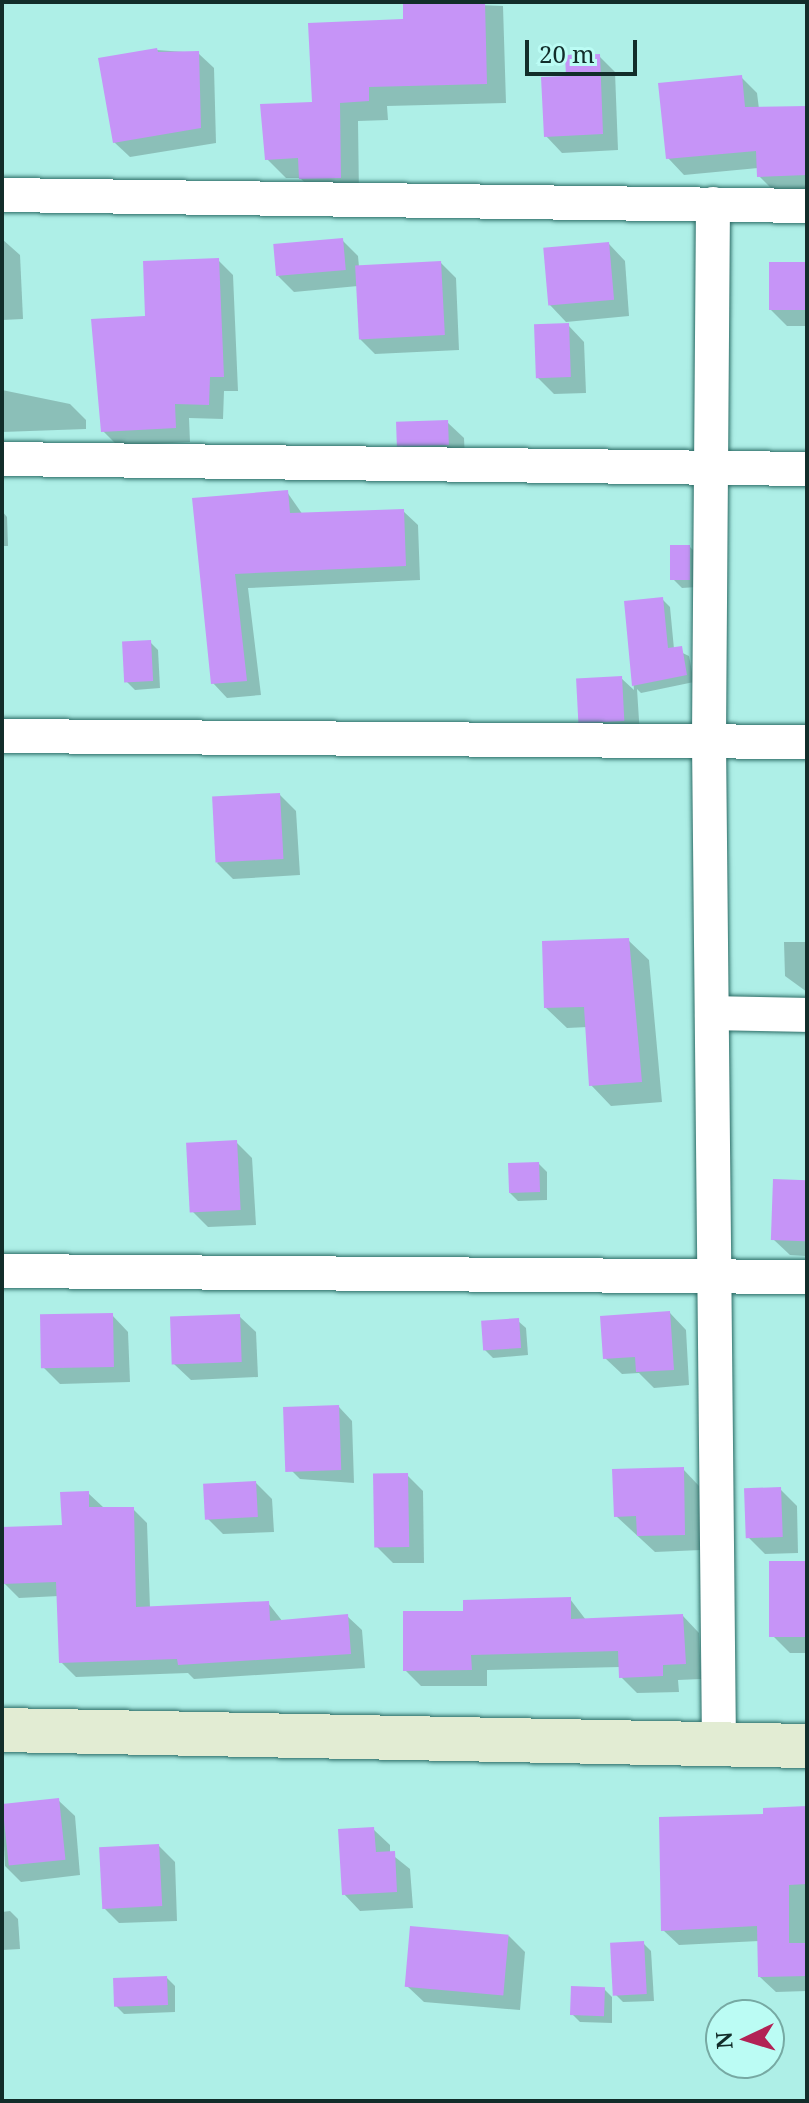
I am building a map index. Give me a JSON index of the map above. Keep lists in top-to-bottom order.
{
  "scale_bar": "20 m",
  "north": "left"
}
